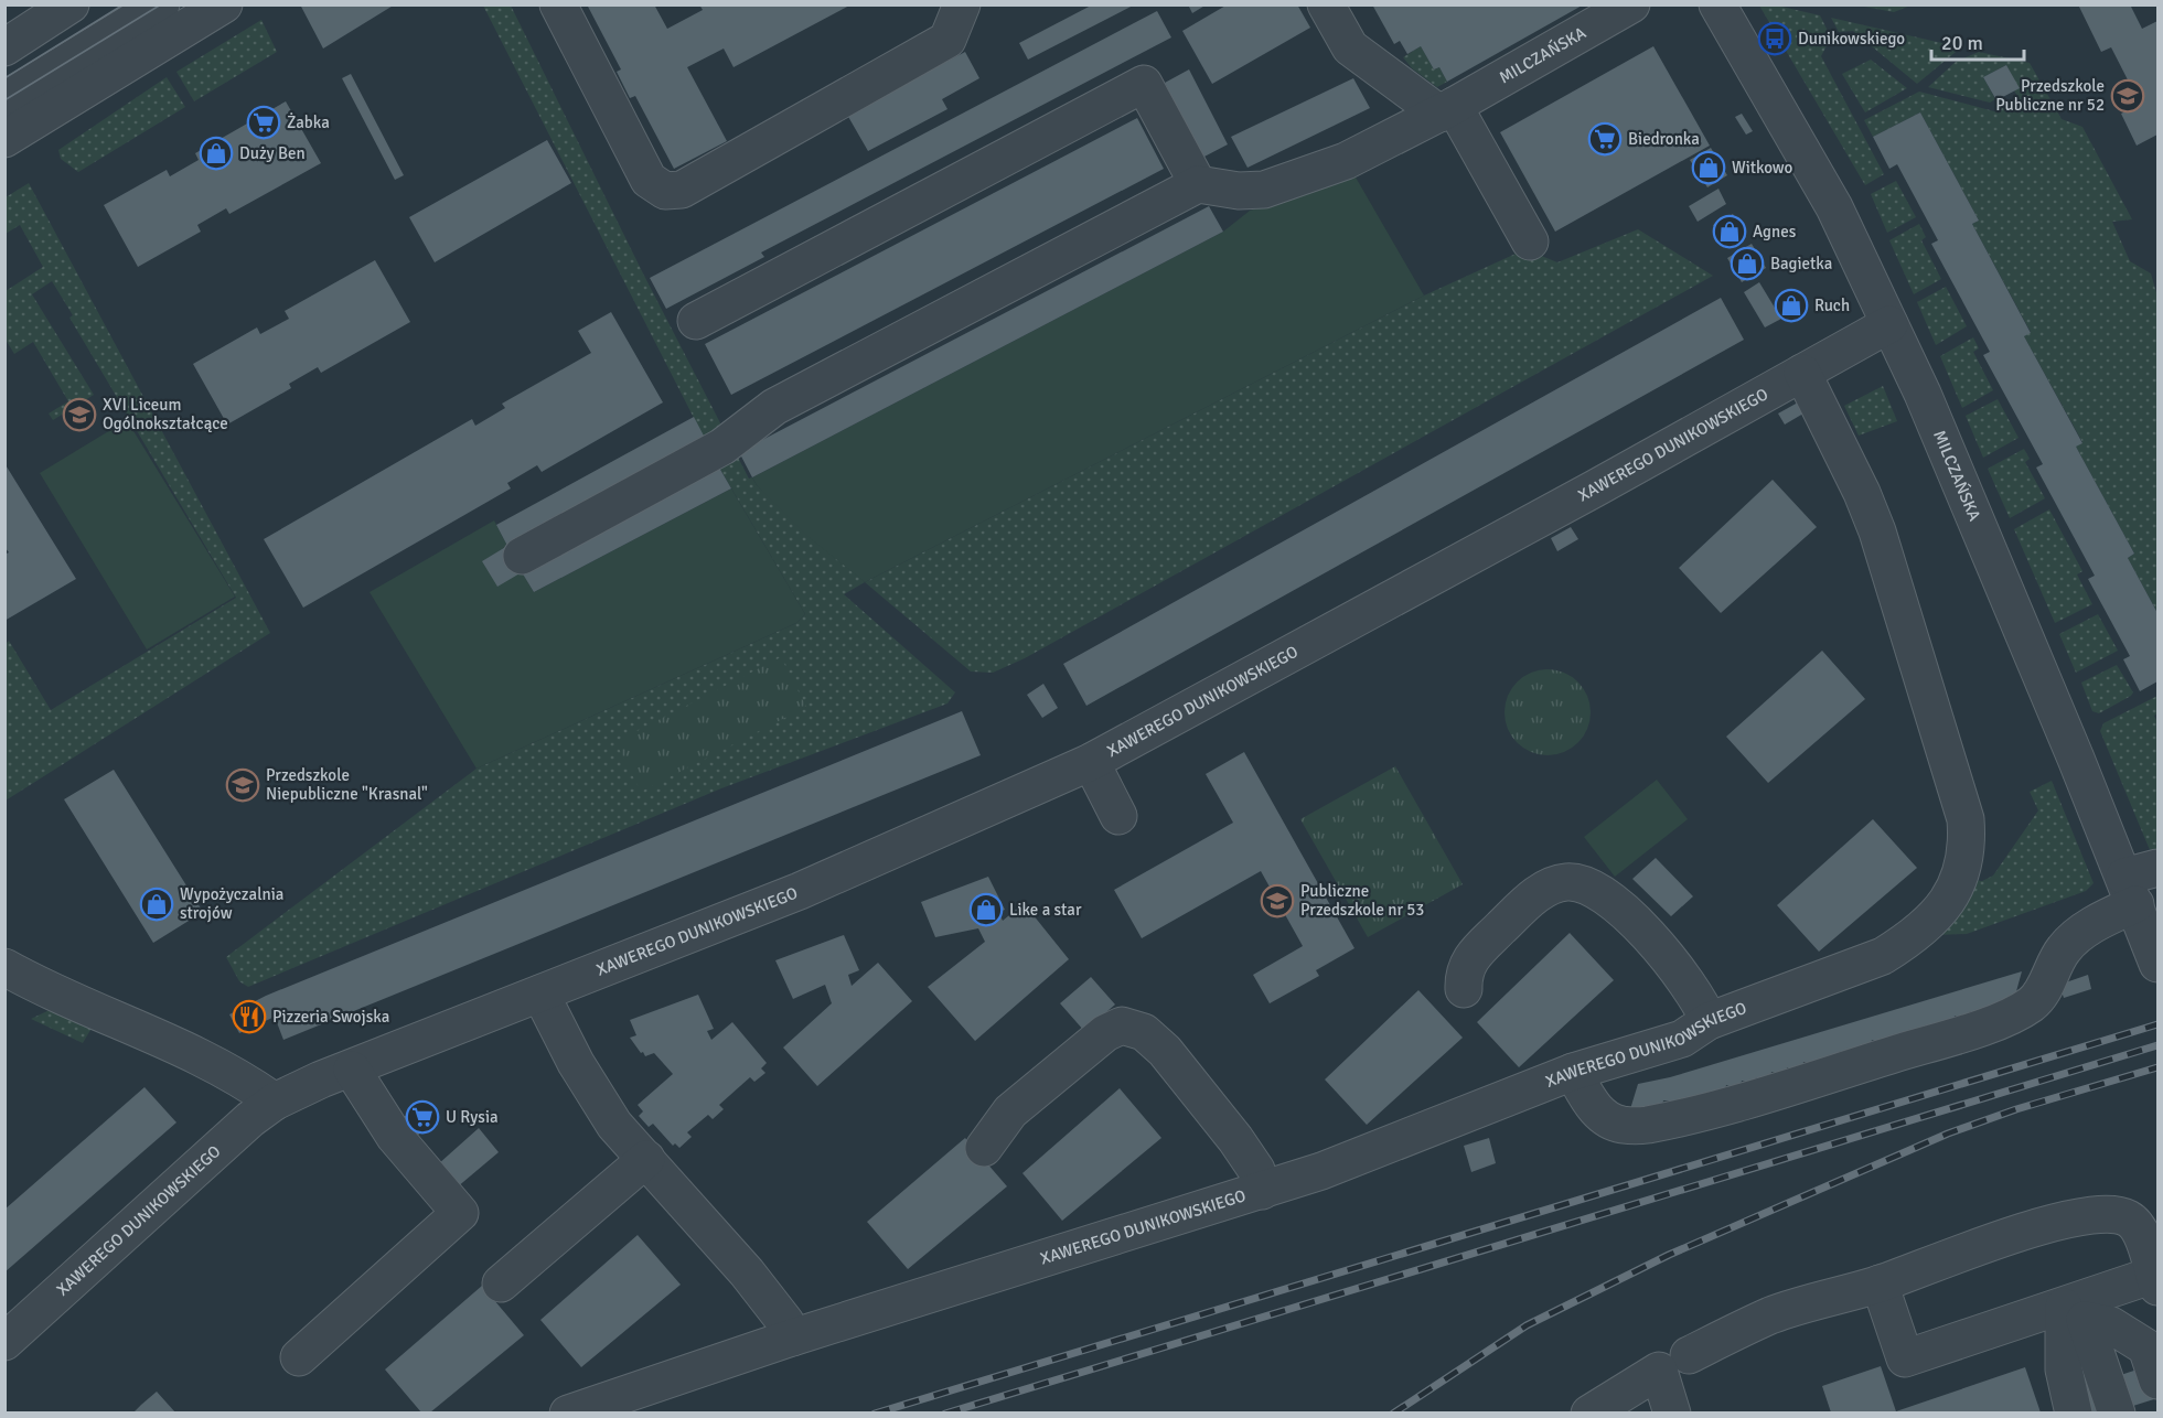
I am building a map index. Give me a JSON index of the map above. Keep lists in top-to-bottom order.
{
  "streets": {
    "street": ["MILCZAŃSKA", "XAWEREGO DUNIKOWSKIEGO"]
  },
  "crossings": [
    ["MILCZAŃSKA", "XAWEREGO DUNIKOWSKIEGO"]
  ],
  "places": {
    "bus stop": ["Dunikowskiego"],
    "school or university": [
      "Przedszkole Publiczne nr 52",
      "XVI Liceum Ogólnokształcące",
      "Przedszkole Niepubliczne \"Krasnal\"",
      "Publiczne Przedszkole nr 53"
    ],
    "supermarket": ["Żabka", "Biedronka", "U Rysia"],
    "shop": [
      "Duży Ben",
      "Witkowo",
      "Agnes",
      "Bagietka",
      "Ruch",
      "Wypożyczalnia strojów",
      "Like a star"
    ],
    "restaurant": ["Pizzeria Swojska"]
  },
  "scale_bar": "20 m"
}
